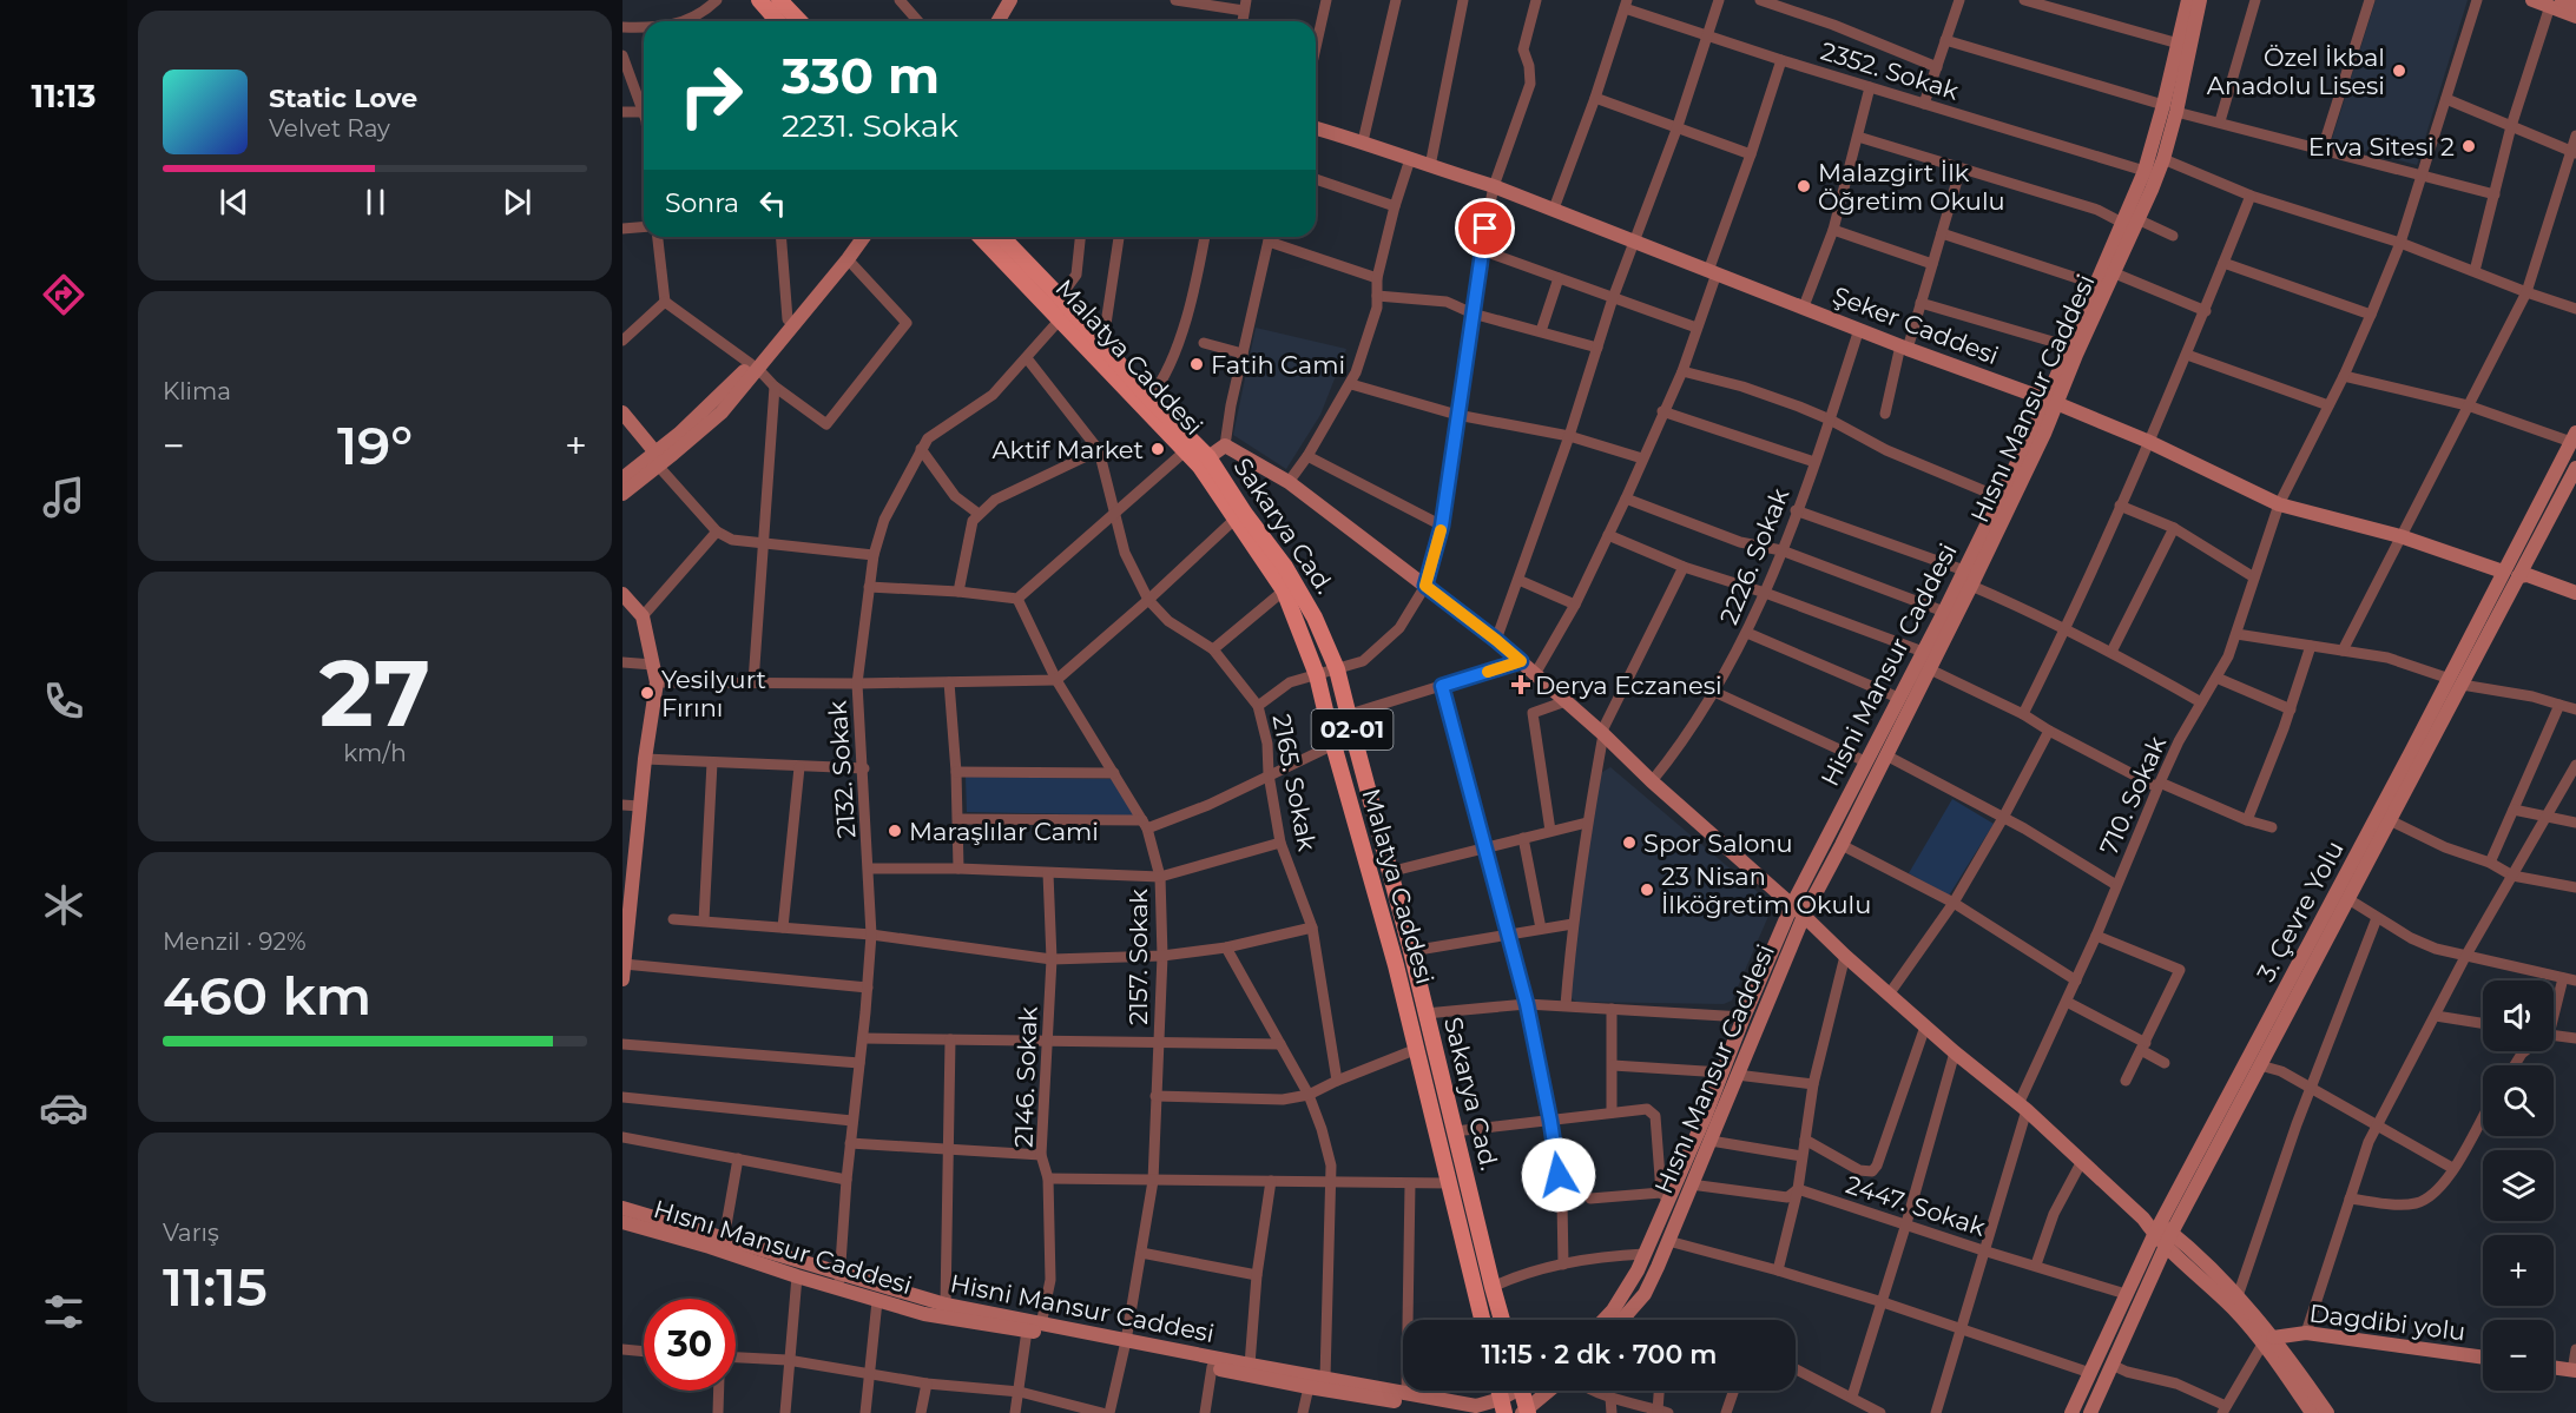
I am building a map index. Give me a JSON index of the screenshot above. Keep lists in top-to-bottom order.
{
  "streets": {
    "main road": [
      "Şeker Caddesi",
      "Malatya Caddesi",
      "Hısnı Mansur Caddesi",
      "Sakarya Cad.",
      "Hisni Mansur Caddesi",
      "02-01",
      "3. Çevre Yolu",
      "Dagdibi yolu"
    ],
    "street": [
      "2352. Sokak",
      "2226. Sokak",
      "2132. Sokak",
      "2165. Sokak",
      "710. Sokak",
      "2157. Sokak",
      "2146. Sokak",
      "2447. Sokak"
    ]
  },
  "crossings": [
    ["2352. Sokak", "Hisni Mansur Caddesi"],
    ["Şeker Caddesi", "Hısnı Mansur Caddesi"],
    ["Şeker Caddesi", "2226. Sokak"],
    ["Şeker Caddesi", "Hisni Mansur Caddesi"],
    ["Şeker Caddesi", "710. Sokak"],
    ["Şeker Caddesi", "3. Çevre Yolu"],
    ["Malatya Caddesi", "2132. Sokak"],
    ["Hısnı Mansur Caddesi", "Hisni Mansur Caddesi"],
    ["Hısnı Mansur Caddesi", "2132. Sokak"],
    ["Hısnı Mansur Caddesi", "2157. Sokak"],
    ["Hısnı Mansur Caddesi", "2447. Sokak"],
    ["Hisni Mansur Caddesi", "2132. Sokak"],
    ["Hisni Mansur Caddesi", "2157. Sokak"],
    ["Hisni Mansur Caddesi", "2146. Sokak"],
    ["2132. Sokak", "2165. Sokak"],
    ["710. Sokak", "2447. Sokak"],
    ["3. Çevre Yolu", "2447. Sokak"]
  ],
  "places": {
    "other": [
      "Özel İkbal Anadolu Lisesi",
      "Erva Sitesi 2",
      "Malazgirt İlk Öğretim Okulu",
      "Fatih Cami",
      "Aktif Market",
      "Yesilyurt Fırını",
      "Maraşlılar Cami",
      "Spor Salonu",
      "23 Nisan İlköğretim Okulu"
    ],
    "health": ["Derya Eczanesi"]
  },
  "page": {
    "tabs": "11:13",
    "turn": ["330 m", "2231. Sokak"],
    "song": ["Static Love", "Velvet Ray"],
    "then": "Sonra",
    "tile": [
      "Klima",
      ["27", "km/h"],
      ["Menzil · 92%", "460 km"],
      ["Varış", "11:15"]
    ],
    "heat": ["−", "19°", "+"],
    "map_buttons": ["+", "−"],
    "limit": "30",
    "trip": "11:15 · 2 dk · 700 m"
  }
}
